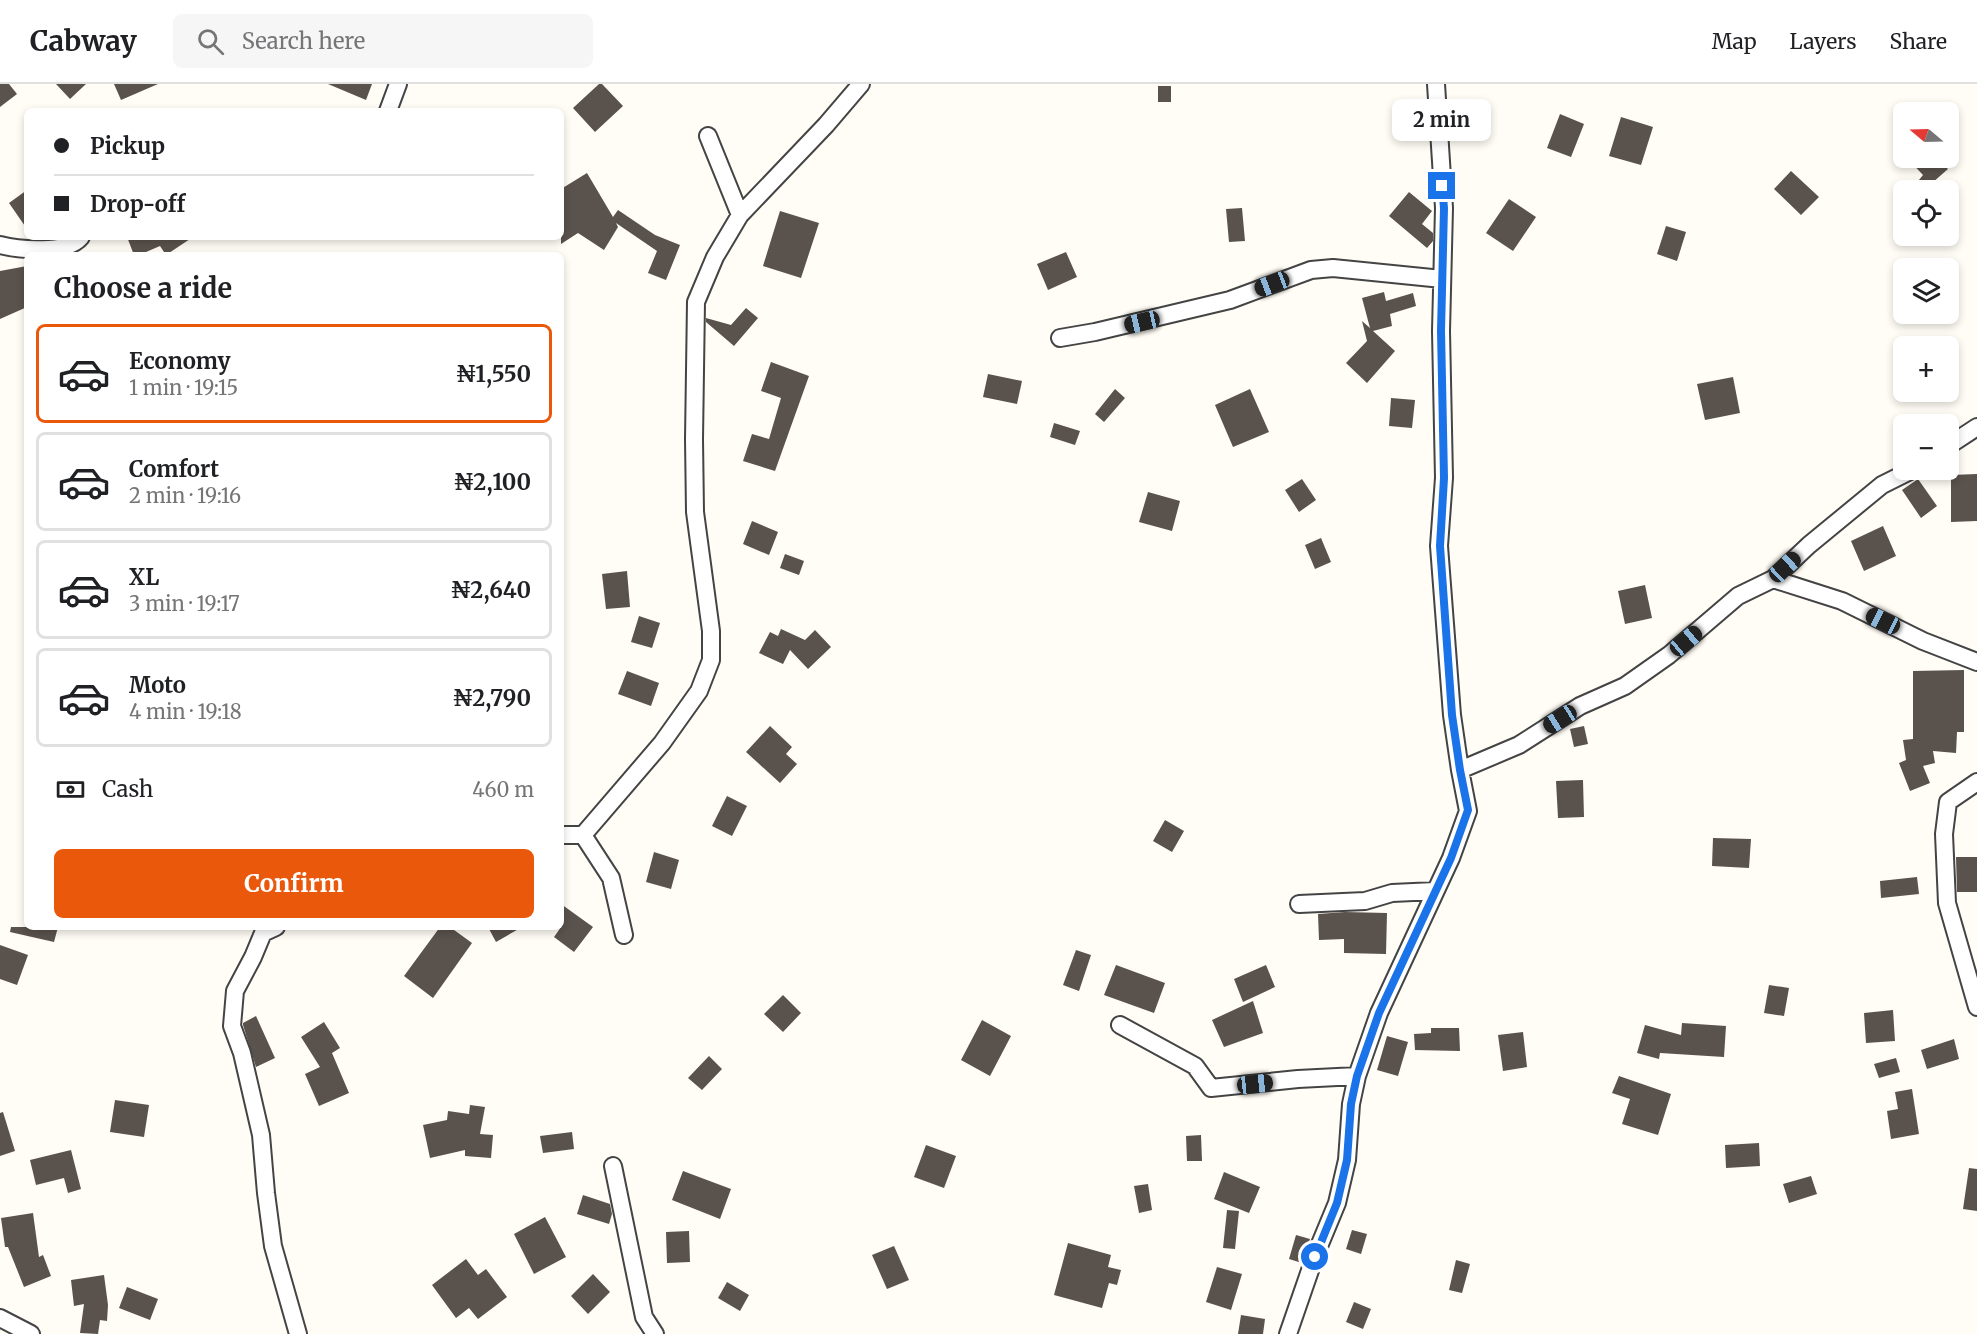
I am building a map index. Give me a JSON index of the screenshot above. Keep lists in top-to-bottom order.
{
  "north": "left",
  "page": {
    "header": "Cabway",
    "search": "Search here",
    "nav": ["Map", "Layers", "Share"],
    "bubble": "2 min",
    "map_buttons": ["+", "−"],
    "banner": ["Pickup", "Drop-off"],
    "heading": "Choose a ride",
    "list": [
      {
        "name": "Economy",
        "note": "1 min · 19:15",
        "value": "₦1,550"
      },
      {
        "name": "Comfort",
        "note": "2 min · 19:16",
        "value": "₦2,100"
      },
      {
        "name": "XL",
        "note": "3 min · 19:17",
        "value": "₦2,640"
      },
      {
        "name": "Moto",
        "note": "4 min · 19:18",
        "value": "₦2,790"
      }
    ],
    "pay": ["Cash", "460 m"],
    "buttons": "Confirm"
  }
}
